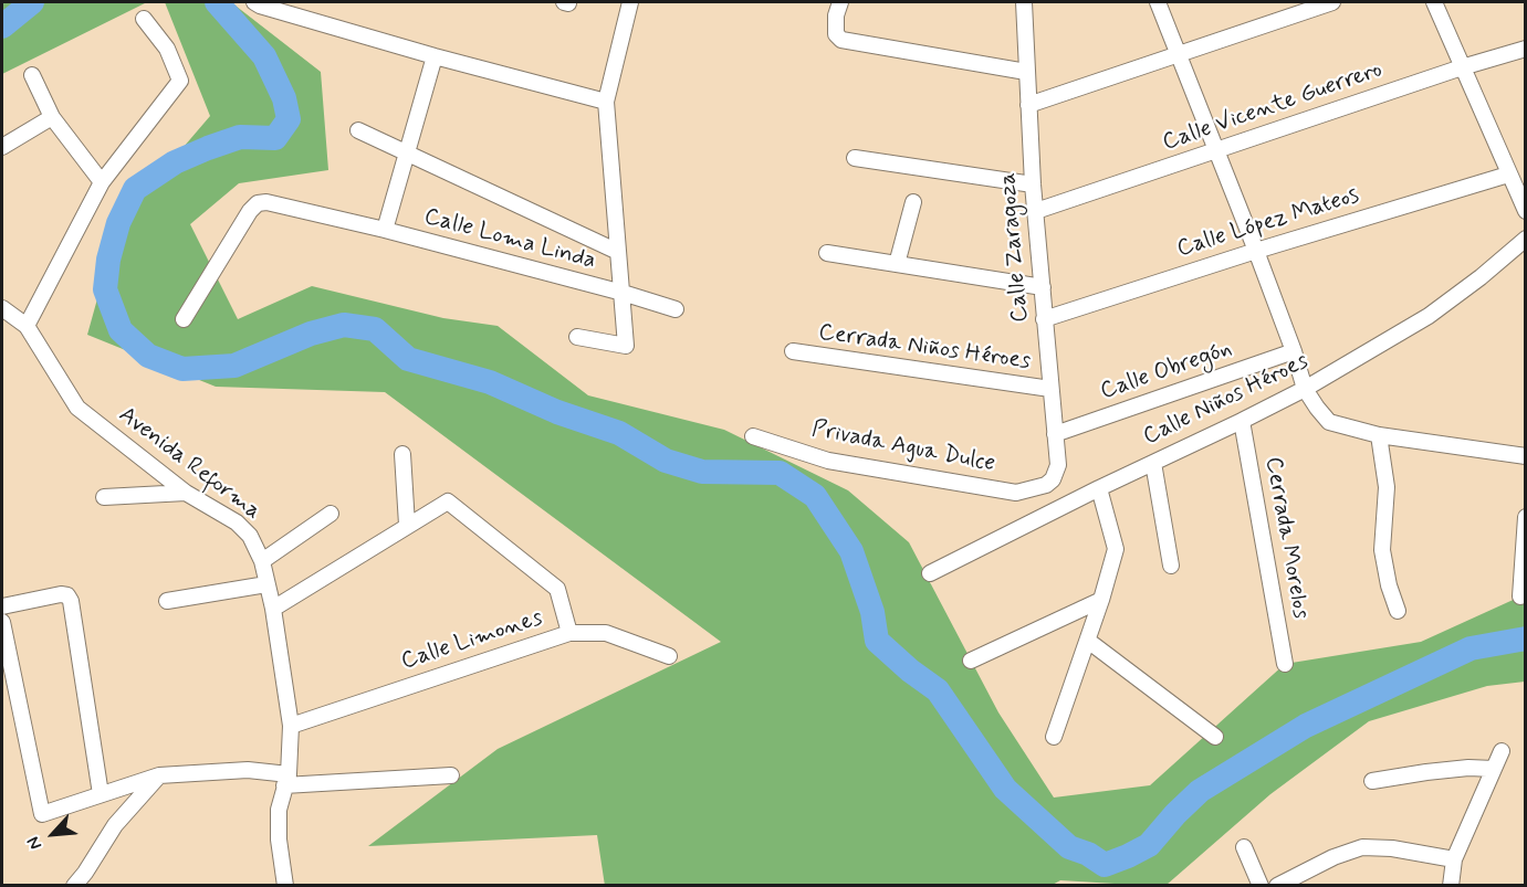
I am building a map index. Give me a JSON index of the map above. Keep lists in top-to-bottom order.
{
  "streets": {
    "street": [
      "Calle Vicente Guerrero",
      "Calle López Mateos",
      "Calle Loma Linda",
      "Calle Zaragoza",
      "Cerrada Niños Héroes",
      "Calle Obregón",
      "Calle Niños Héroes",
      "Privada Agua Dulce",
      "Avenida Reforma",
      "Cerrada Morelos",
      "Calle Limones"
    ]
  },
  "crossings": [
    ["Calle Vicente Guerrero", "Calle Zaragoza"],
    ["Calle López Mateos", "Calle Zaragoza"],
    ["Calle Zaragoza", "Cerrada Niños Héroes"],
    ["Calle Zaragoza", "Calle Obregón"],
    ["Calle Zaragoza", "Privada Agua Dulce"],
    ["Calle Niños Héroes", "Cerrada Morelos"],
    ["Avenida Reforma", "Calle Limones"]
  ],
  "north": "bottom left"
}
